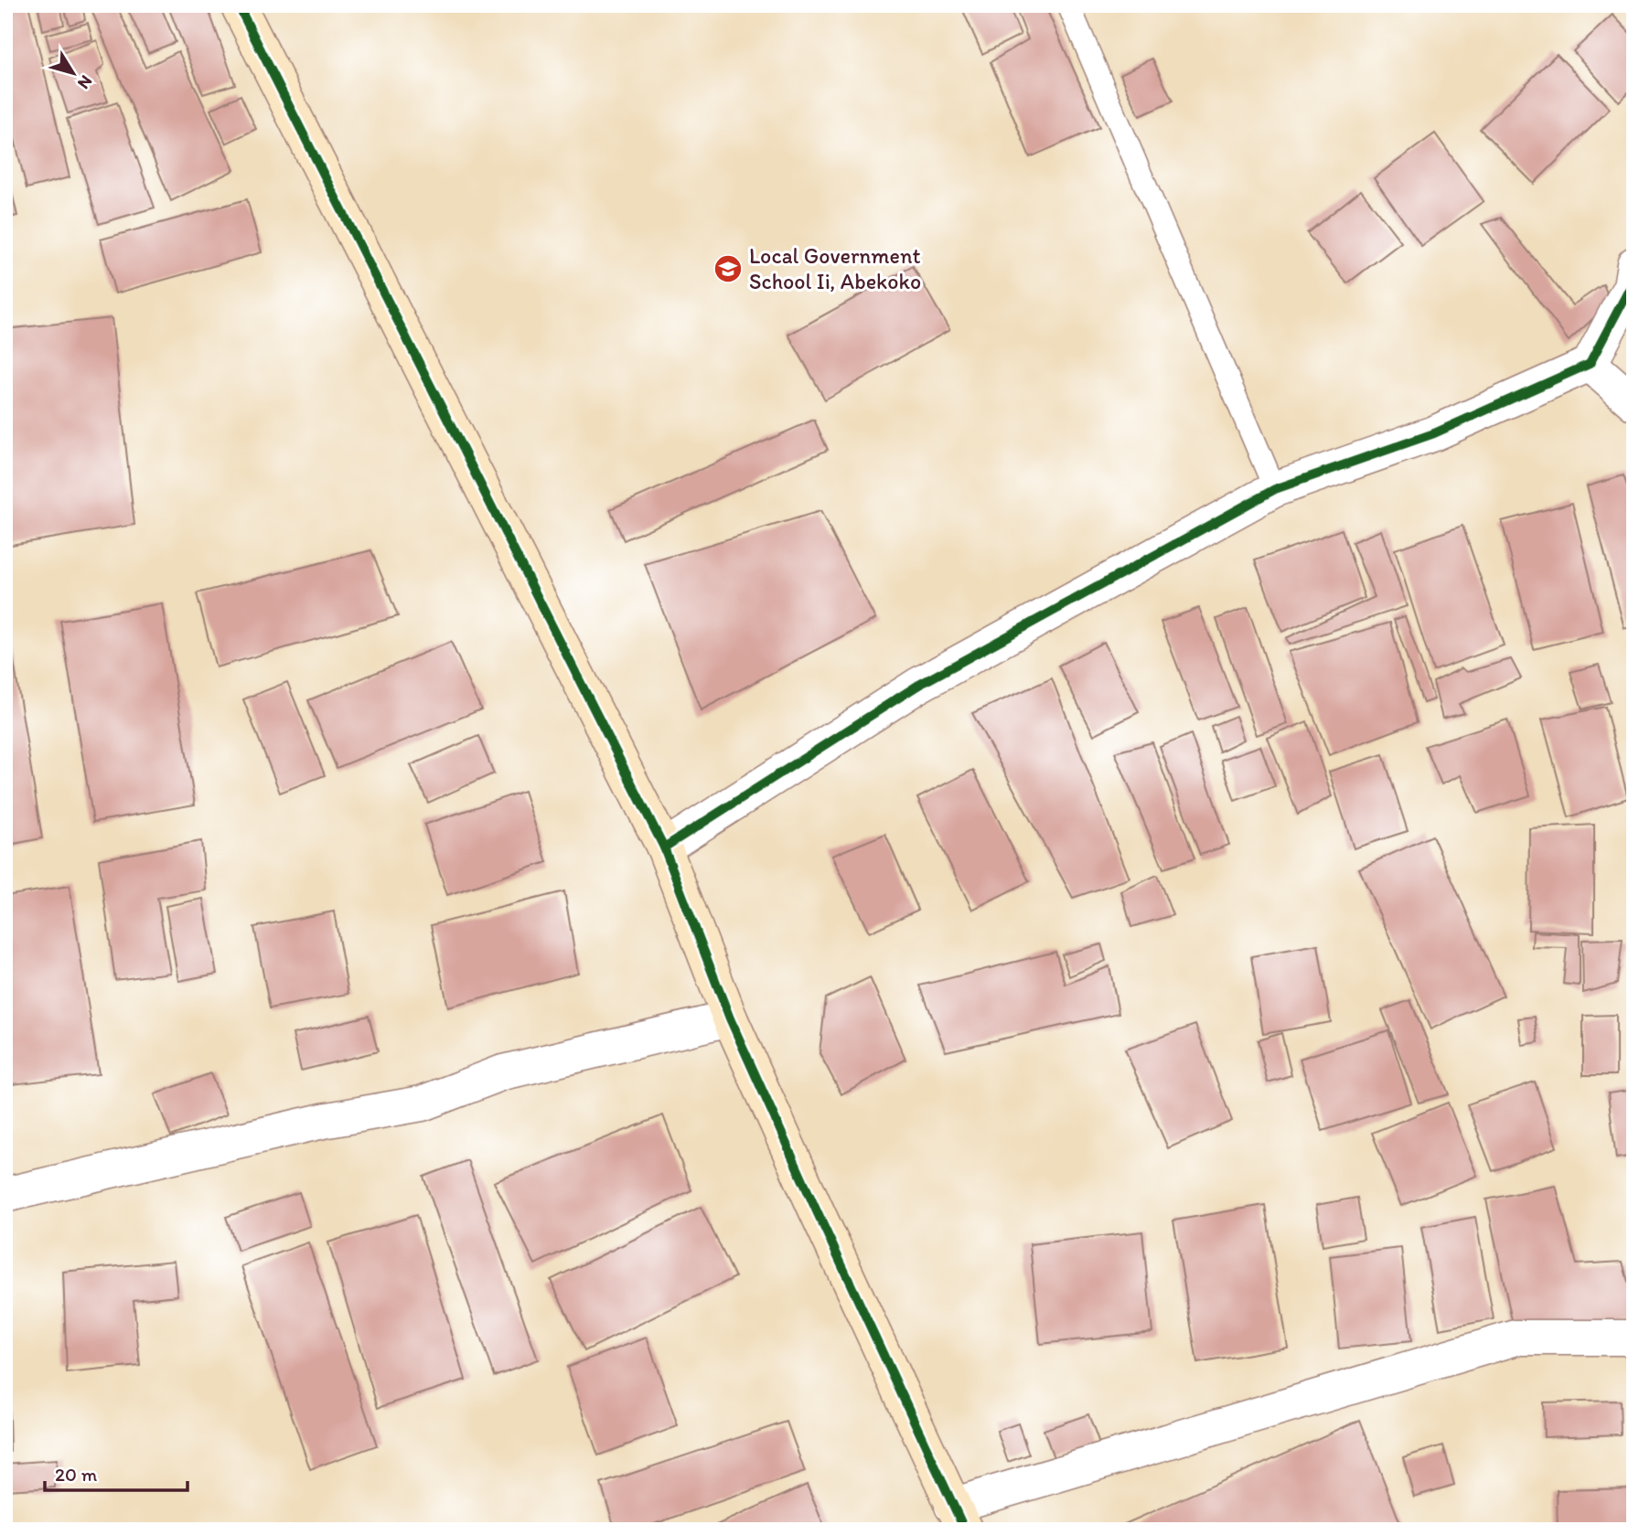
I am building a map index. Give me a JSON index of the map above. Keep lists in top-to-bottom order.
{
  "places": {
    "school or university": ["Local Government School Ii, Abekoko"]
  },
  "scale_bar": "20 m",
  "north": "bottom right"
}
